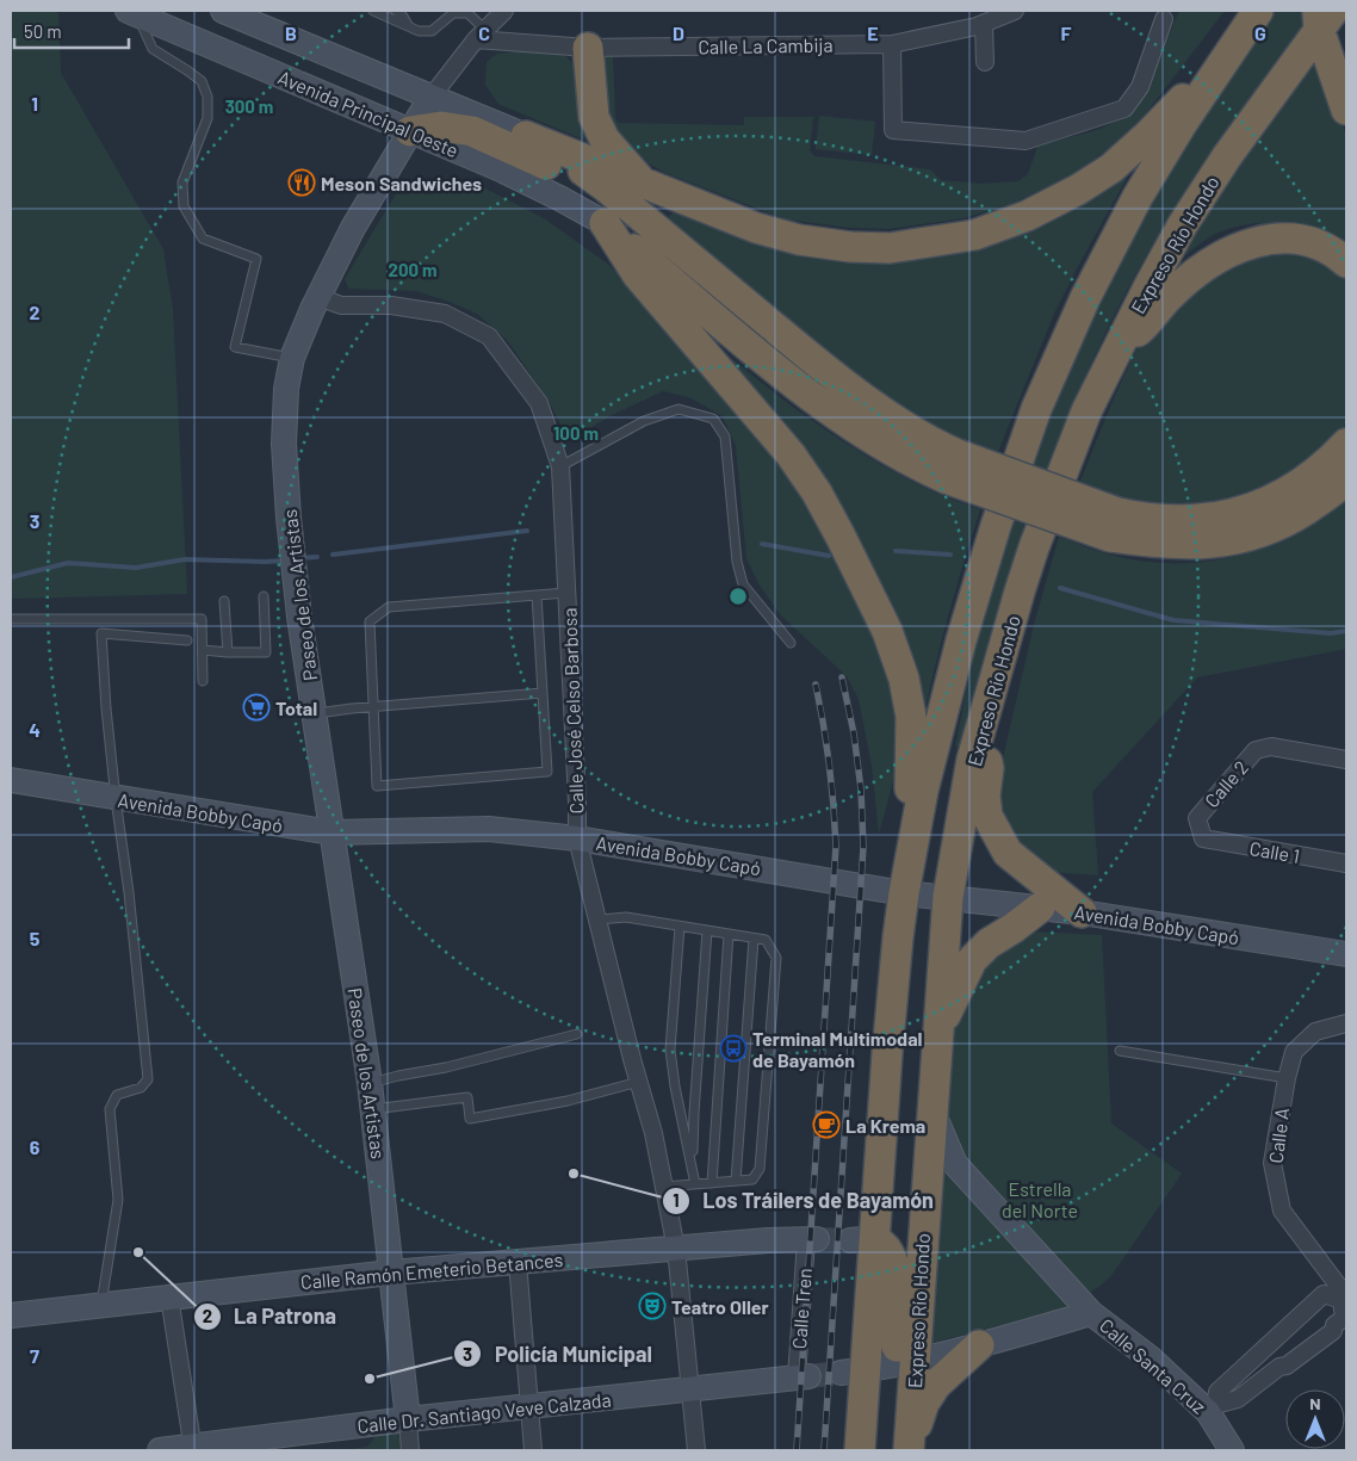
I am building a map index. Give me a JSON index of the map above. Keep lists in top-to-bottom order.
{
  "streets": {
    "highway": ["Expreso Río Hondo"],
    "street": [
      "Calle La Cambija",
      "Avenida Principal Oeste",
      "Paseo de los Artistas",
      "Calle José Celso Barbosa",
      "Calle 2",
      "Avenida Bobby Capó",
      "Calle 1",
      "Calle A",
      "Calle Ramón Emeterio Betances",
      "Calle Tren",
      "Calle Santa Cruz",
      "Calle Dr. Santiago Veve Calzada"
    ]
  },
  "crossings": [
    ["Calle La Cambija", "Paseo de los Artistas"],
    ["Avenida Principal Oeste", "Paseo de los Artistas"],
    ["Expreso Río Hondo", "Avenida Bobby Capó"],
    ["Expreso Río Hondo", "Calle Santa Cruz"],
    ["Paseo de los Artistas", "Calle José Celso Barbosa"],
    ["Paseo de los Artistas", "Avenida Bobby Capó"],
    ["Paseo de los Artistas", "Calle Ramón Emeterio Betances"],
    ["Paseo de los Artistas", "Calle Dr. Santiago Veve Calzada"],
    ["Calle José Celso Barbosa", "Avenida Bobby Capó"],
    ["Calle José Celso Barbosa", "Calle Ramón Emeterio Betances"],
    ["Calle José Celso Barbosa", "Calle Dr. Santiago Veve Calzada"],
    ["Calle 2", "Calle 1"],
    ["Calle Ramón Emeterio Betances", "Calle Tren"],
    ["Calle Tren", "Calle Dr. Santiago Veve Calzada"]
  ],
  "parks": ["Estrella del Norte"],
  "places": {
    "restaurant": ["Meson Sandwiches"],
    "supermarket": ["Total"],
    "bus stop": ["Terminal Multimodal de Bayamón"],
    "cafe": ["La Krema"],
    "other": ["Los Tráilers de Bayamón", "La Patrona", "Policía Municipal"],
    "theatre": ["Teatro Oller"]
  },
  "scale_bar": "50 m",
  "north": "top",
  "grid": {
    "columns": [
      "B",
      "C",
      "D",
      "E",
      "F",
      "G"
    ],
    "rows": [
      "1",
      "2",
      "3",
      "4",
      "5",
      "6",
      "7"
    ]
  },
  "rings": ["300 m", "200 m", "100 m"]
}
